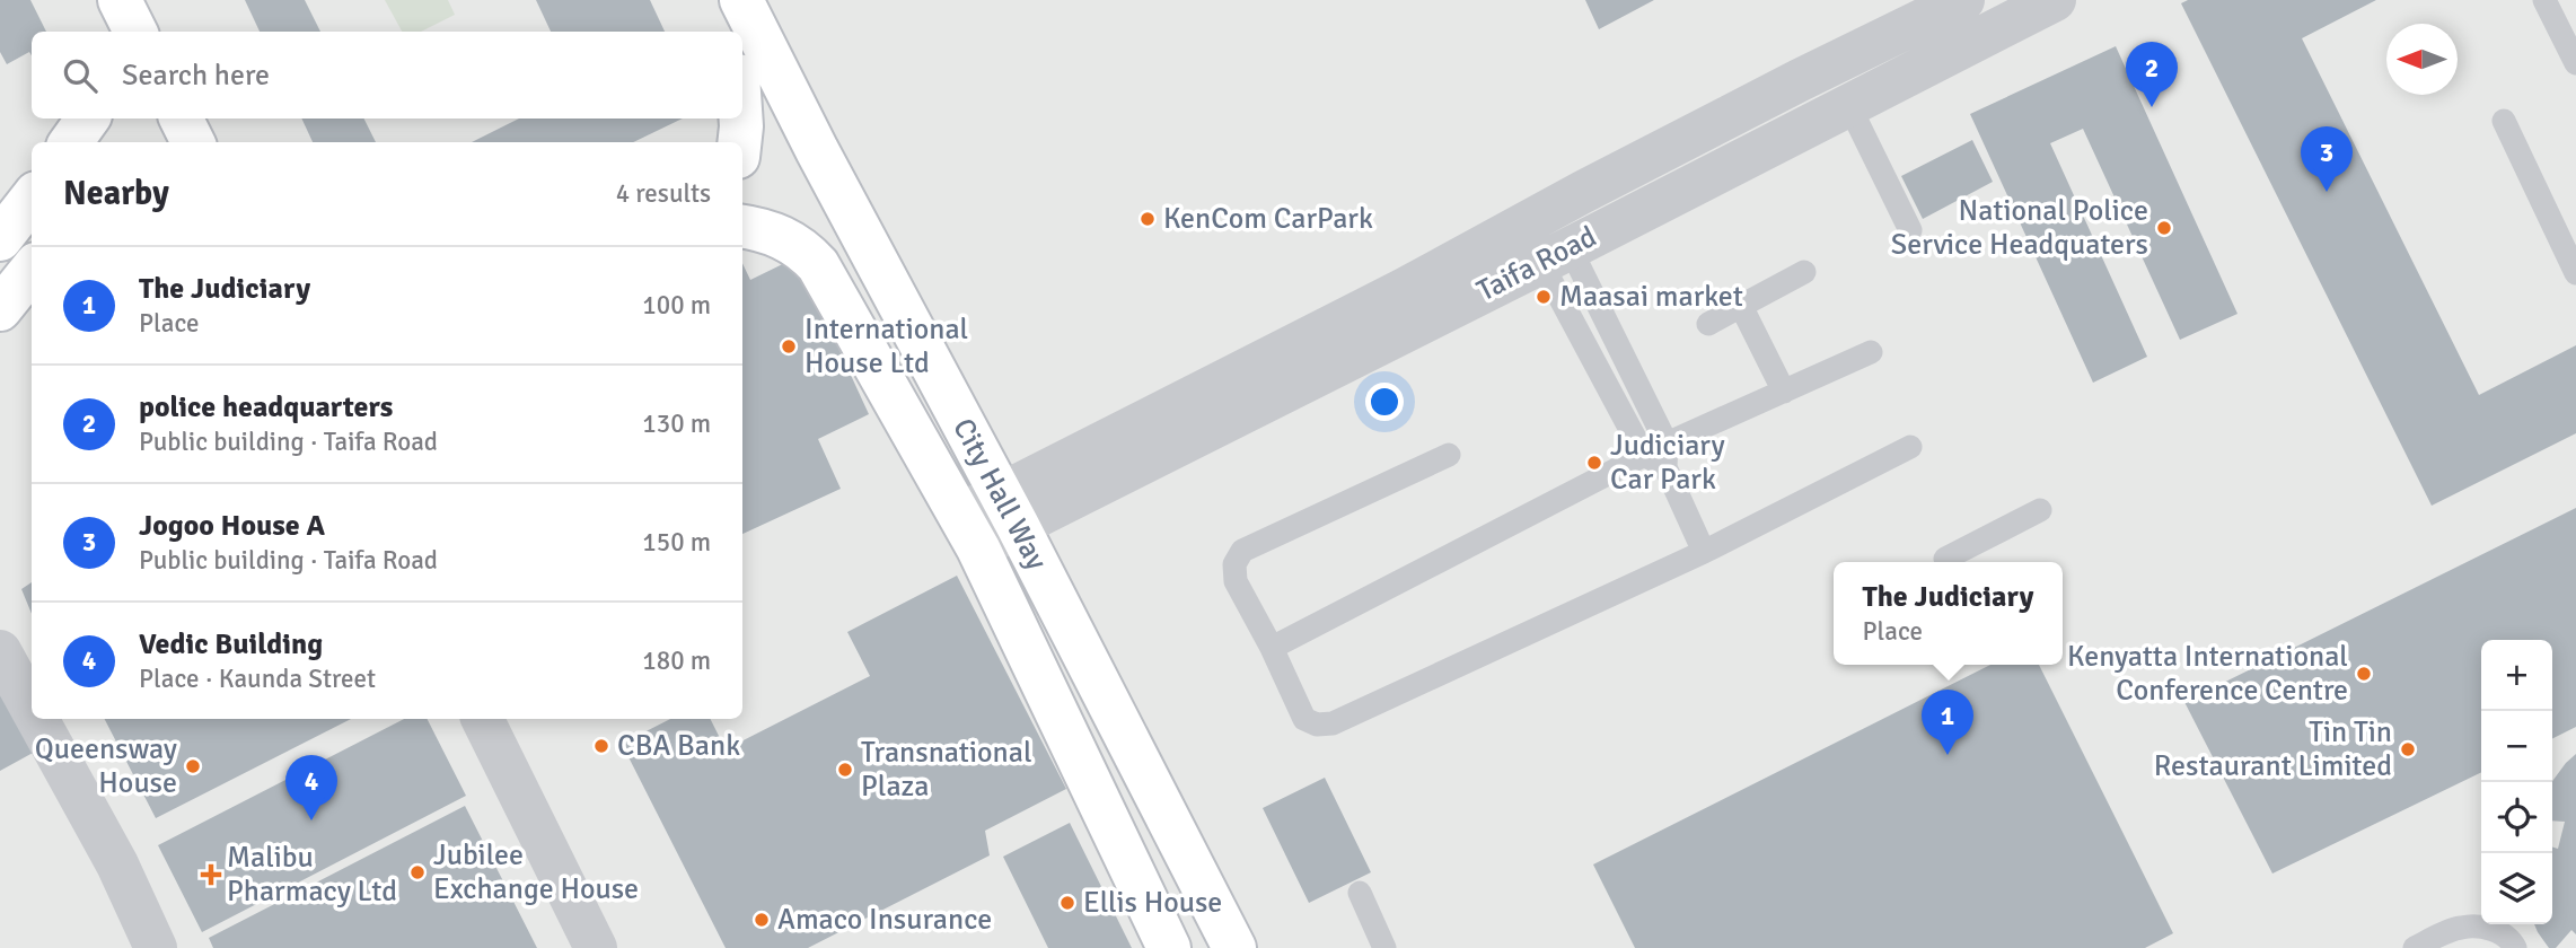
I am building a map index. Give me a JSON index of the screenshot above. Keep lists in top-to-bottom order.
{
  "streets": {
    "street": ["Taifa Road", "City Hall Way"]
  },
  "crossings": [
    ["Taifa Road", "City Hall Way"]
  ],
  "places": {
    "other": [
      "KenCom CarPark",
      "National Police Service Headquaters",
      "Maasai market",
      "International House Ltd",
      "Judiciary Car Park",
      "Kenyatta International Conference Centre",
      "CBA Bank",
      "Tin Tin Restaurant Limited",
      "Queensway House",
      "Transnational Plaza",
      "Jubilee Exchange House",
      "Ellis House",
      "Amaco Insurance"
    ],
    "health": ["Malibu Pharmacy Ltd"]
  },
  "north": "left",
  "page": {
    "search": "Search here",
    "pins": [
      "2",
      "3",
      "1",
      "4"
    ],
    "heading": ["Nearby", "4 results"],
    "list": [
      {
        "mark": "1",
        "name": "The Judiciary",
        "note": "Place",
        "value": "100 m"
      },
      {
        "mark": "2",
        "name": "police headquarters",
        "note": "Public building · Taifa Road",
        "value": "130 m"
      },
      {
        "mark": "3",
        "name": "Jogoo House A",
        "note": "Public building · Taifa Road",
        "value": "150 m"
      },
      {
        "mark": "4",
        "name": "Vedic Building",
        "note": "Place · Kaunda Street",
        "value": "180 m"
      }
    ],
    "popup": ["The Judiciary", "Place"],
    "map_buttons": ["+", "−"]
  }
}
